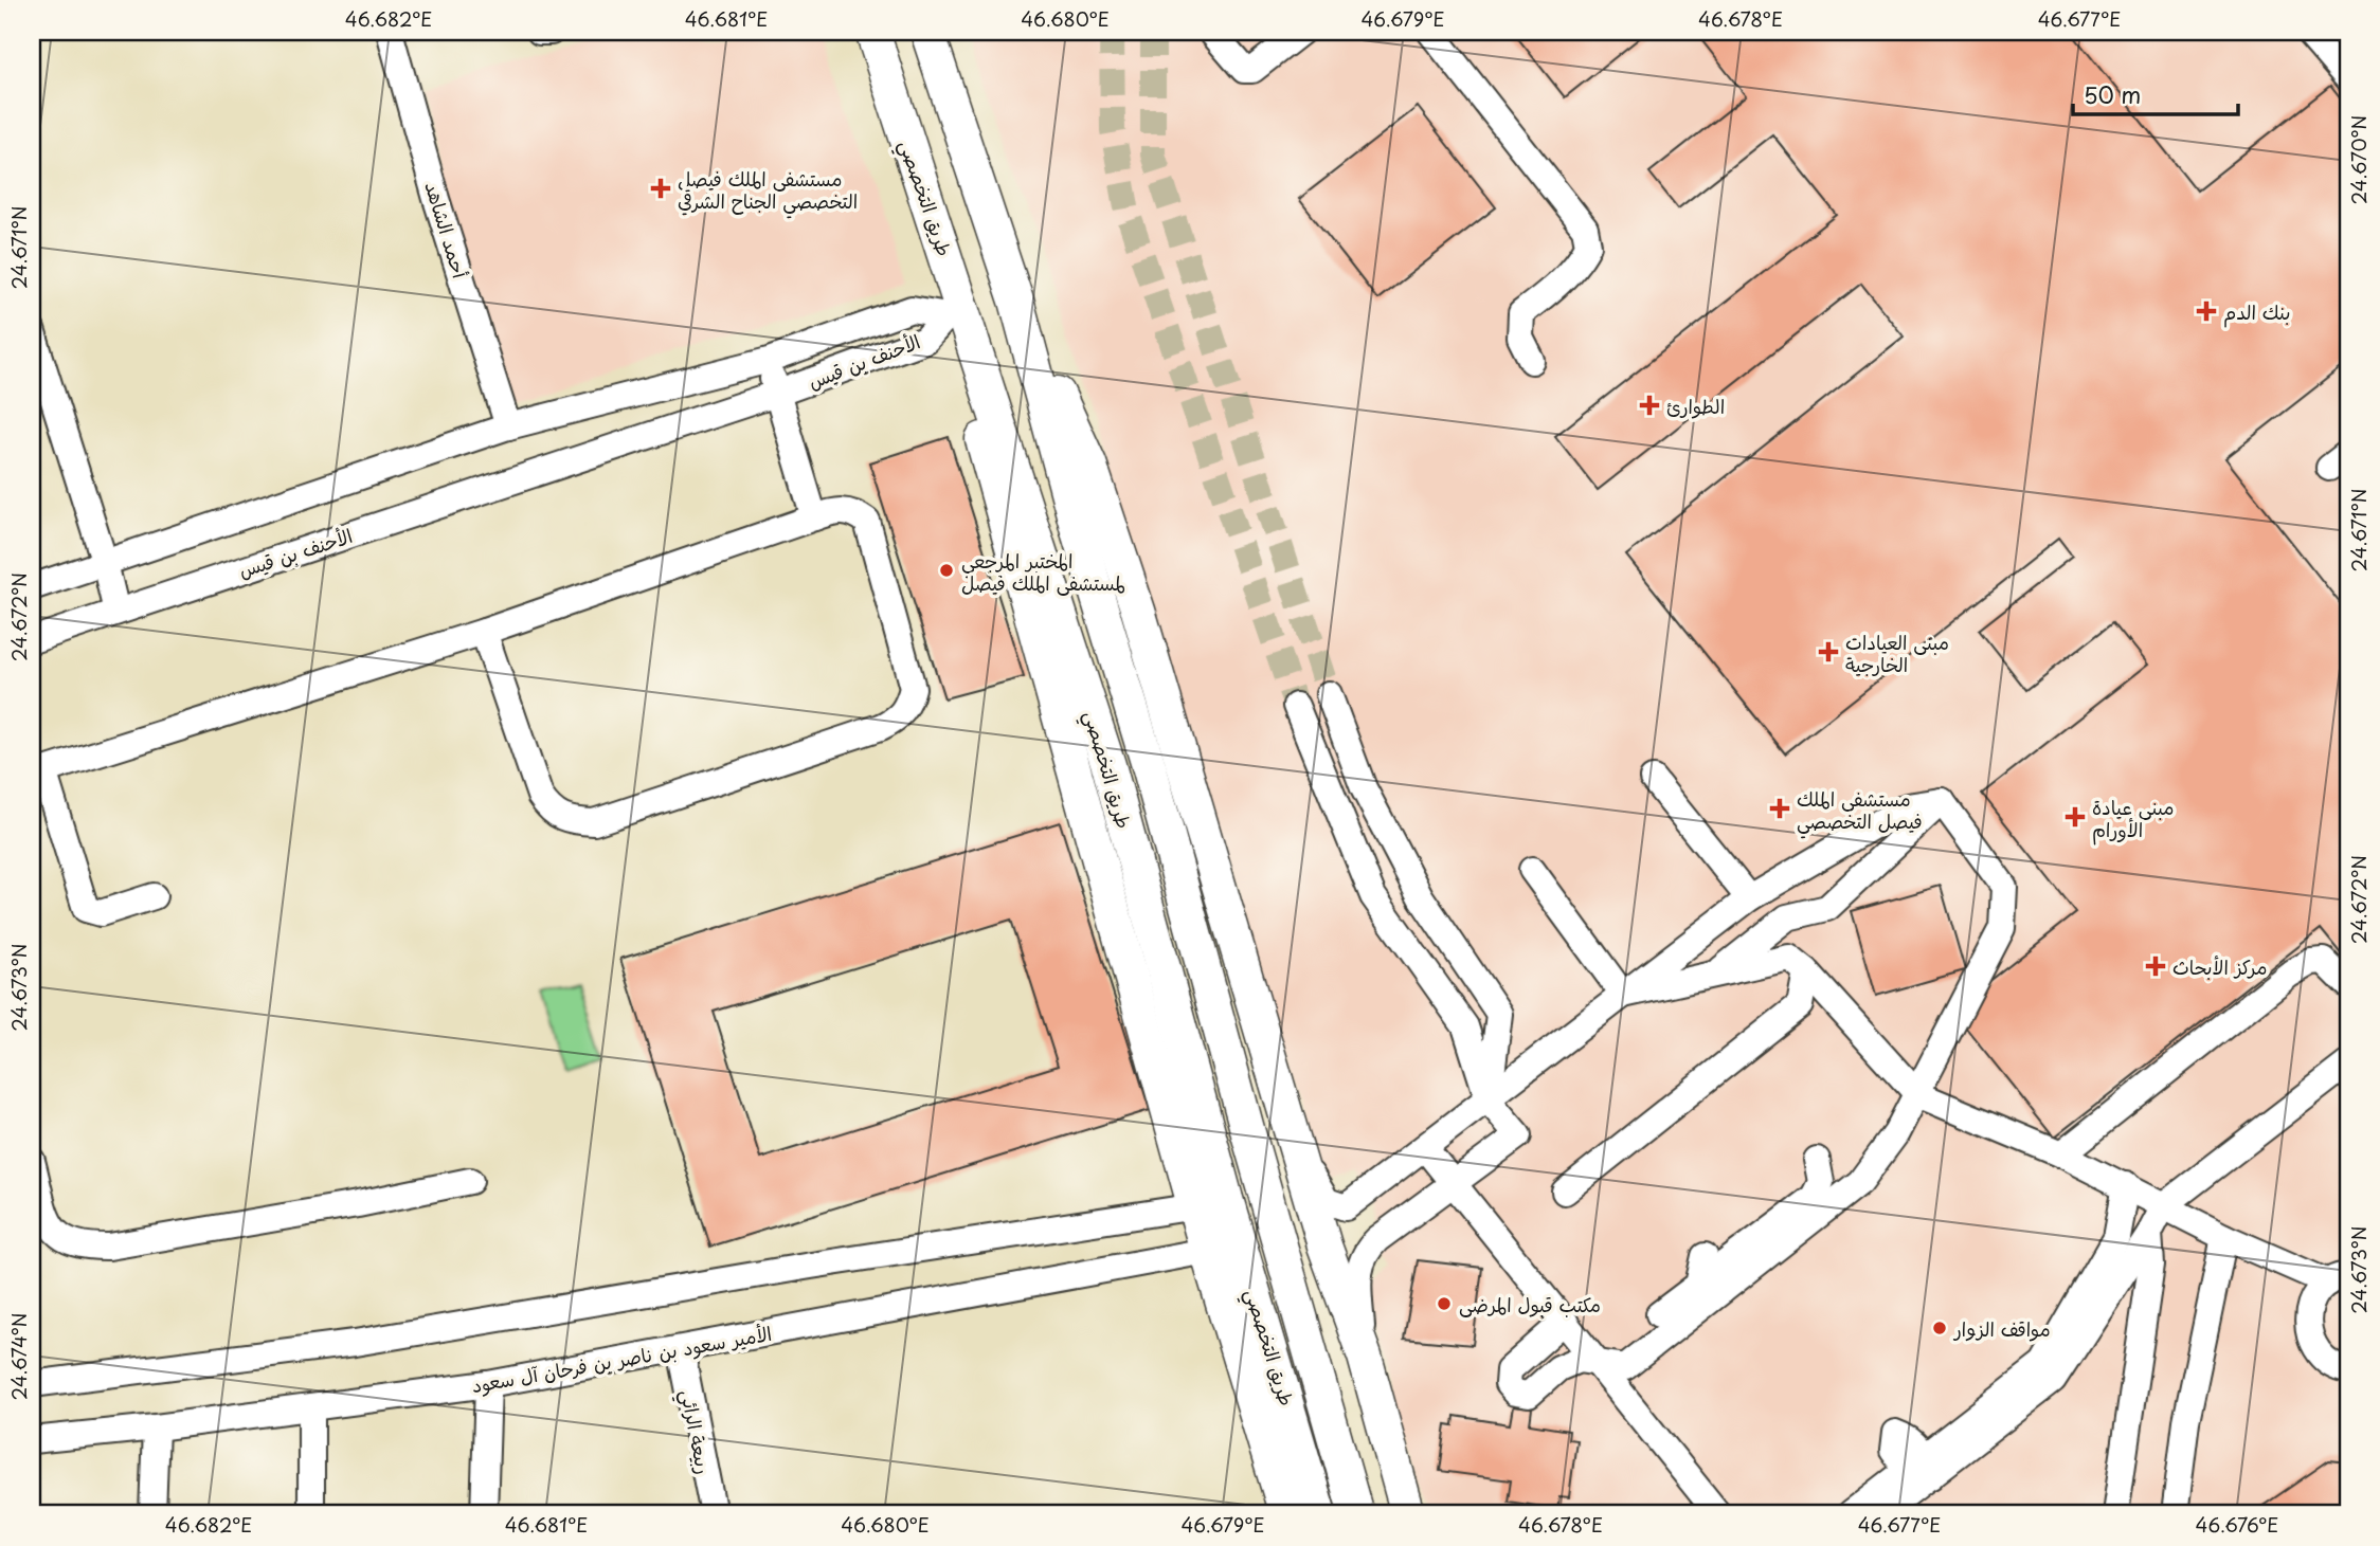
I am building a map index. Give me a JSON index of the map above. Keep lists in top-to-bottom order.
{
  "streets": {
    "main road": ["طريق التخصصي"],
    "street": [
      "أحمد الشاهد",
      "الأحنف بن قيس",
      "الأمير سعود بن ناصر بن فرحان آل سعود",
      "ربيعة الرائي"
    ]
  },
  "crossings": [
    ["أحمد الشاهد", "الأحنف بن قيس"],
    ["الأمير سعود بن ناصر بن فرحان آل سعود", "ربيعة الرائي"]
  ],
  "places": {
    "health": [
      "مستشفى الملك فيصل التخصصي الجناح الشرقي",
      "بنك الدم",
      "الطوارئ",
      "مبنى العيادات الخارجية",
      "مستشفى الملك فيصل التخصصي",
      "مبنى عيادة الأورام",
      "مركز الأبحاث"
    ],
    "other": ["المختبر المرجعي لمستشفى الملك فيصل", "مكتب قبول المرضى", "مواقف الزوار"]
  },
  "scale_bar": "50 m",
  "coordinates": [
    "46.682°E",
    "46.681°E",
    "46.680°E",
    "46.679°E",
    "46.678°E",
    "46.677°E",
    "24.670°N",
    "24.671°N",
    "24.672°N",
    "24.673°N",
    "24.674°N",
    "46.676°E"
  ]
}
